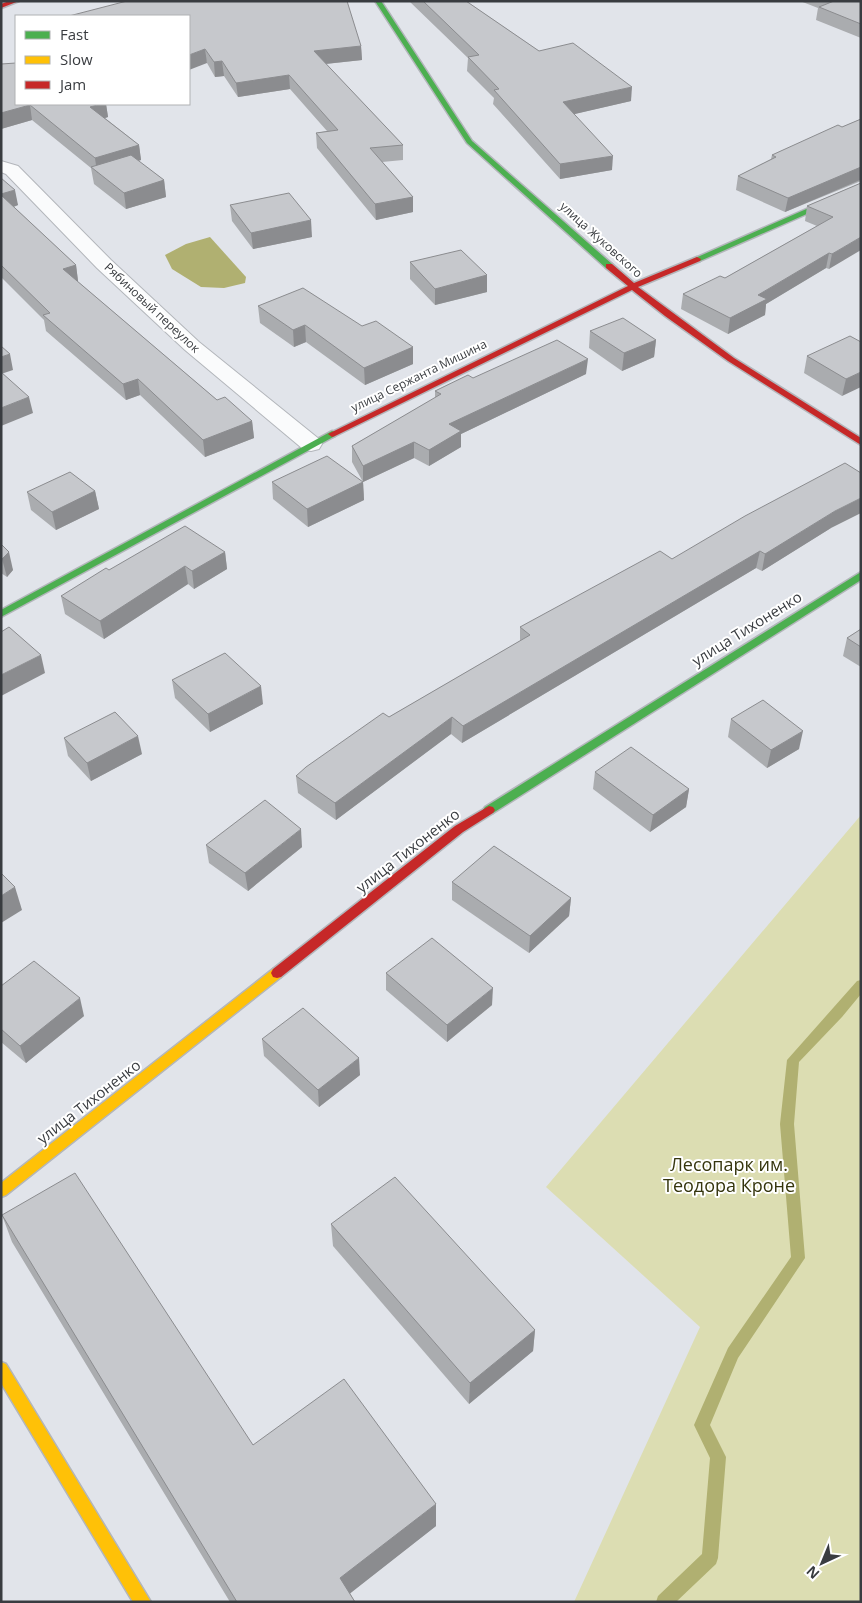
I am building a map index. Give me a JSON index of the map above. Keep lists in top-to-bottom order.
{
  "streets": {
    "street": [
      "улица Жуковского",
      "Рябиновый переулок",
      "улица Сержанта Мишина",
      "улица Тихоненко"
    ]
  },
  "crossings": [
    ["улица Жуковского", "улица Сержанта Мишина"],
    ["Рябиновый переулок", "улица Сержанта Мишина"]
  ],
  "parks": ["Лесопарк им. Теодора Кроне"],
  "legend": ["Fast", "Slow", "Jam"],
  "north": "bottom left"
}
